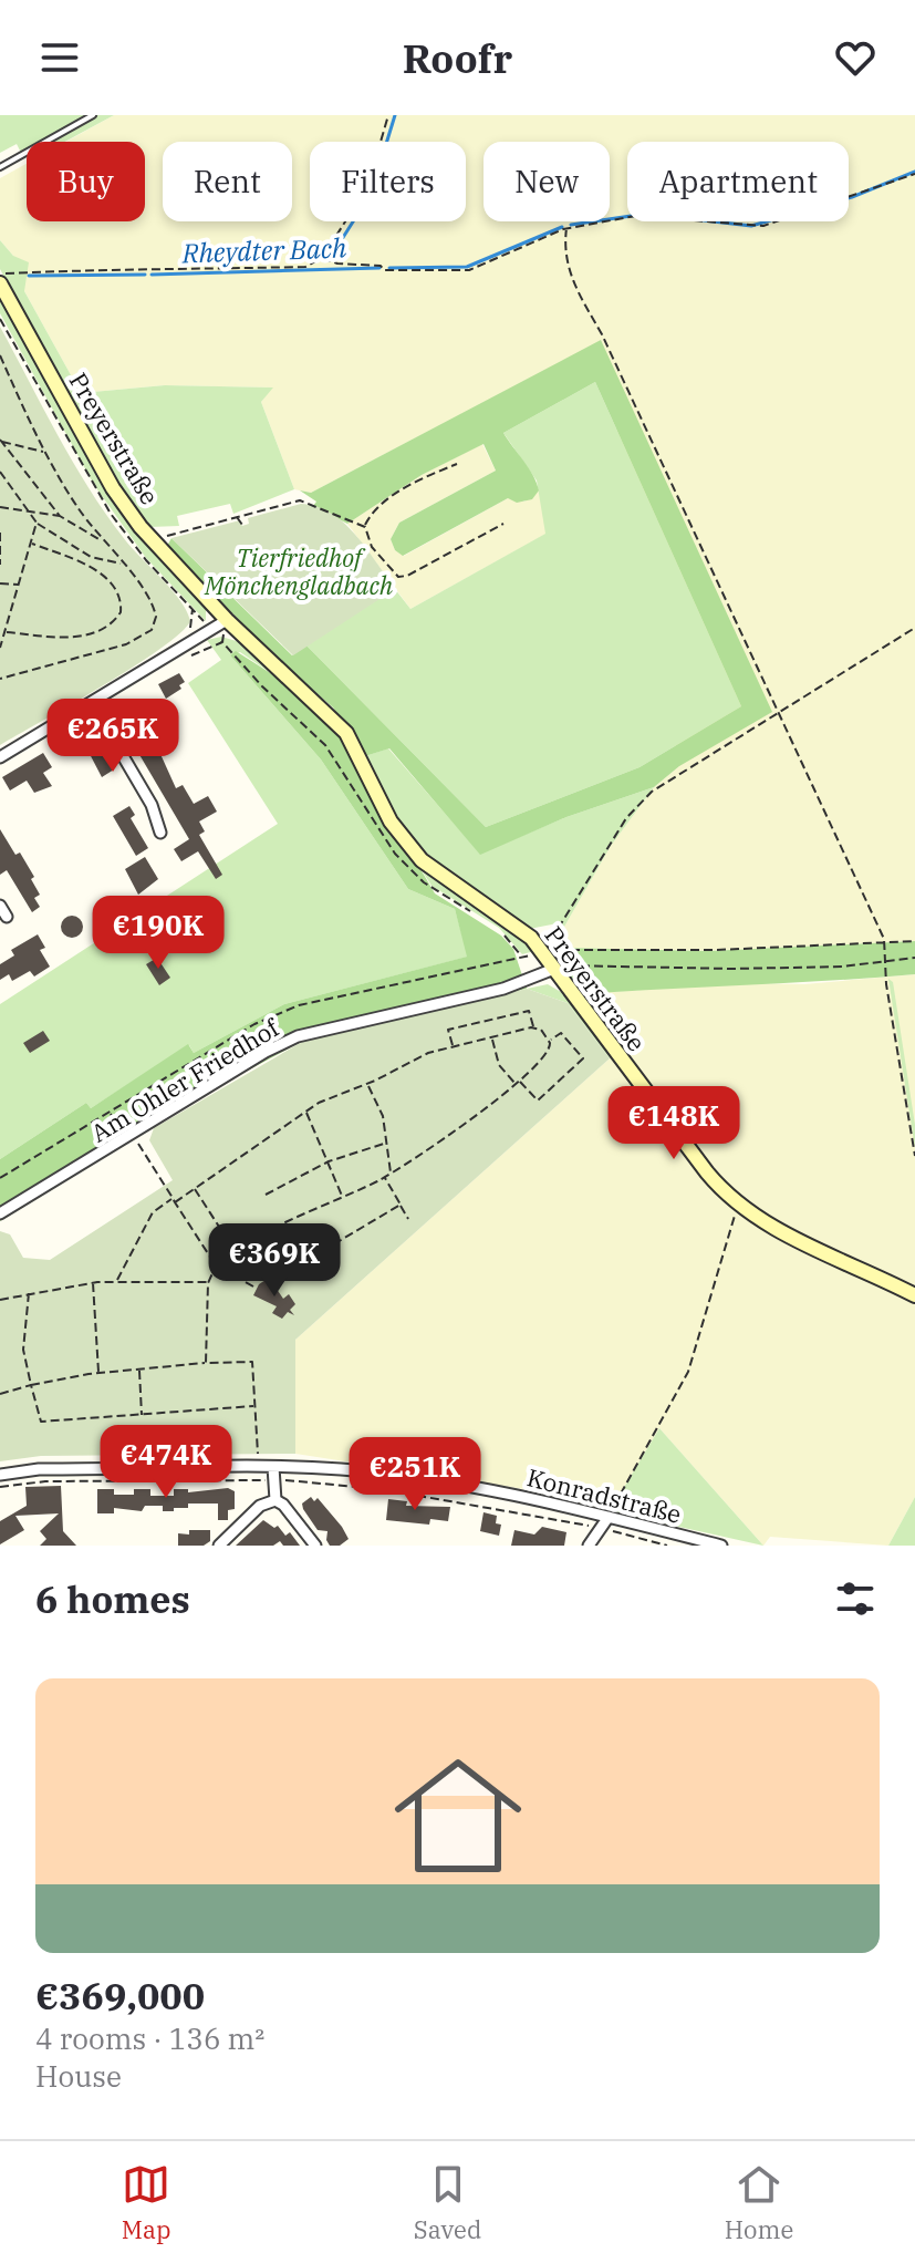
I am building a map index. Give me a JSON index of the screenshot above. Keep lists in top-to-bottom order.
{
  "streets": {
    "main road": ["Preyerstraße"],
    "street": ["Am Ohler Friedhof", "Konradstraße"]
  },
  "crossings": [
    ["Preyerstraße", "Am Ohler Friedhof"]
  ],
  "water": ["Rheydter Bach"],
  "parks": ["Tierfriedhof Mönchengladbach"],
  "page": {
    "header": "Roofr",
    "chip": [
      "Buy",
      "Rent",
      "Filters",
      "New",
      "Apartment"
    ],
    "price": [
      "€265K",
      "€190K",
      "€148K",
      "€369K",
      "€474K",
      "€251K"
    ],
    "heading": "6 homes",
    "list": [
      {
        "name": "€369,000",
        "note": "4 rooms · 136 m² · House"
      }
    ],
    "tabs": ["Map", "Saved", "Home"]
  }
}
